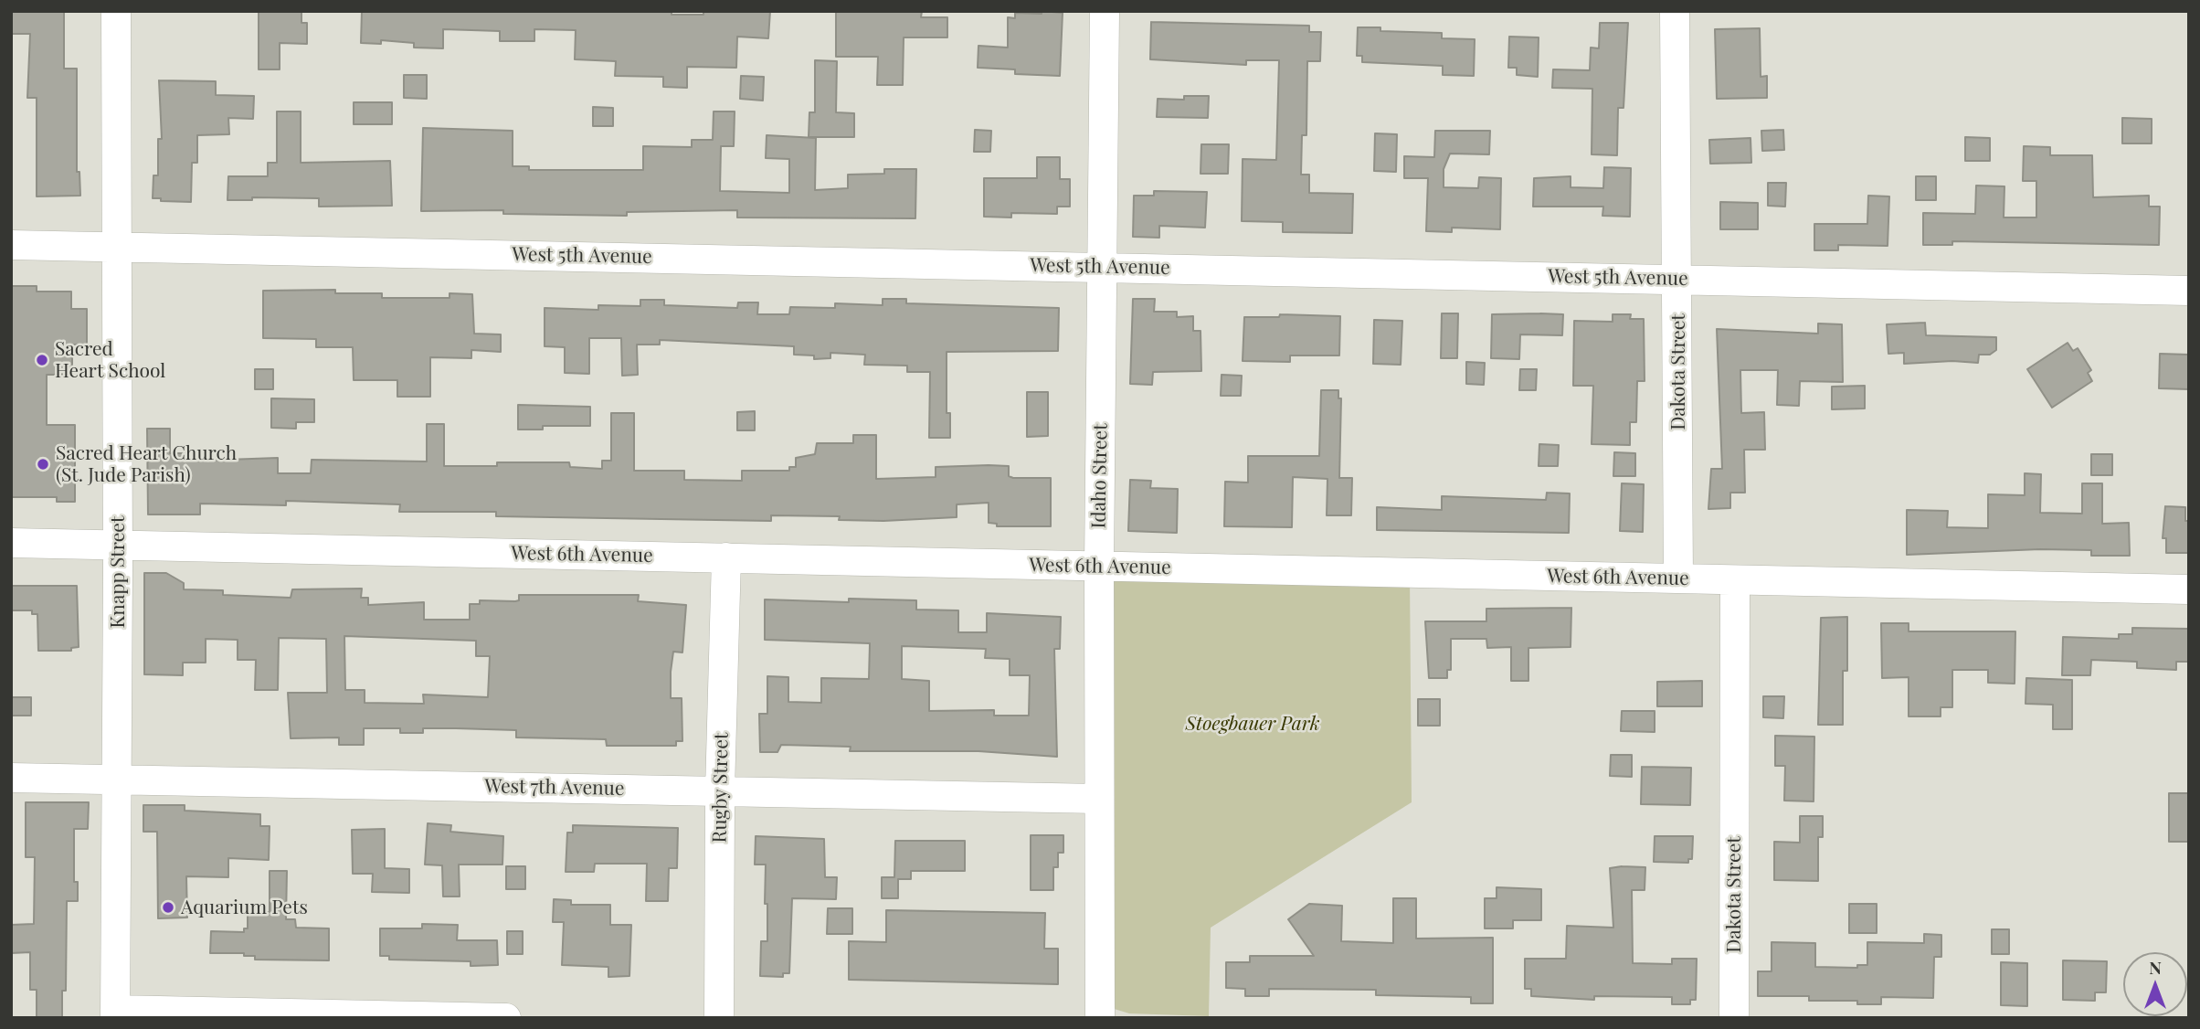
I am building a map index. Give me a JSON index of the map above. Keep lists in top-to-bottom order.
{
  "streets": {
    "street": [
      "West 5th Avenue",
      "Dakota Street",
      "Idaho Street",
      "West 6th Avenue",
      "Knapp Street",
      "West 7th Avenue",
      "Rugby Street"
    ]
  },
  "crossings": [
    ["West 5th Avenue", "Dakota Street"],
    ["West 5th Avenue", "Idaho Street"],
    ["West 5th Avenue", "Knapp Street"],
    ["Dakota Street", "West 6th Avenue"],
    ["Idaho Street", "West 6th Avenue"],
    ["Idaho Street", "West 7th Avenue"],
    ["West 6th Avenue", "Knapp Street"],
    ["West 6th Avenue", "Rugby Street"],
    ["Knapp Street", "West 7th Avenue"],
    ["West 7th Avenue", "Rugby Street"]
  ],
  "parks": ["Stoegbauer Park"],
  "places": ["Sacred Heart School", "Sacred Heart Church (St. Jude Parish)", "Aquarium Pets"],
  "north": "top"
}
